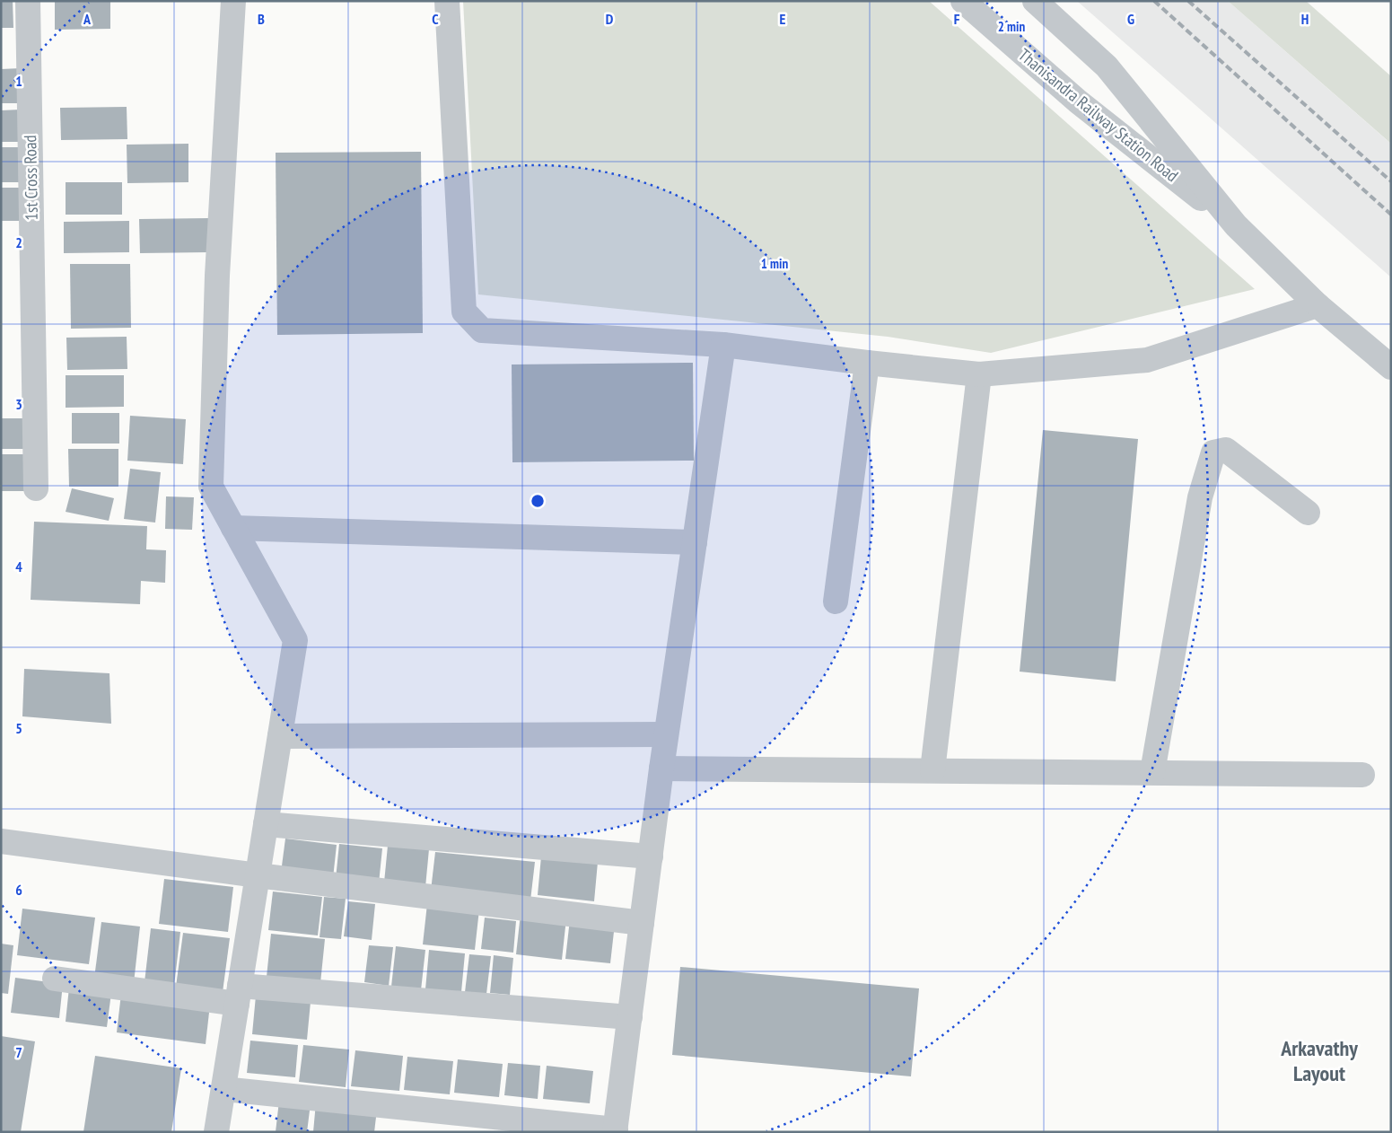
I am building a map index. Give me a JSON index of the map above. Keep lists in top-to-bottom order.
{
  "streets": {
    "street": ["Thanisandra Railway Station Road", "1st Cross Road"]
  },
  "districts": ["Arkavathy Layout"],
  "grid": {
    "columns": [
      "A",
      "B",
      "C",
      "D",
      "E",
      "F",
      "G",
      "H"
    ],
    "rows": [
      "1",
      "2",
      "3",
      "4",
      "5",
      "6",
      "7"
    ]
  },
  "rings": ["2 min", "1 min"]
}
